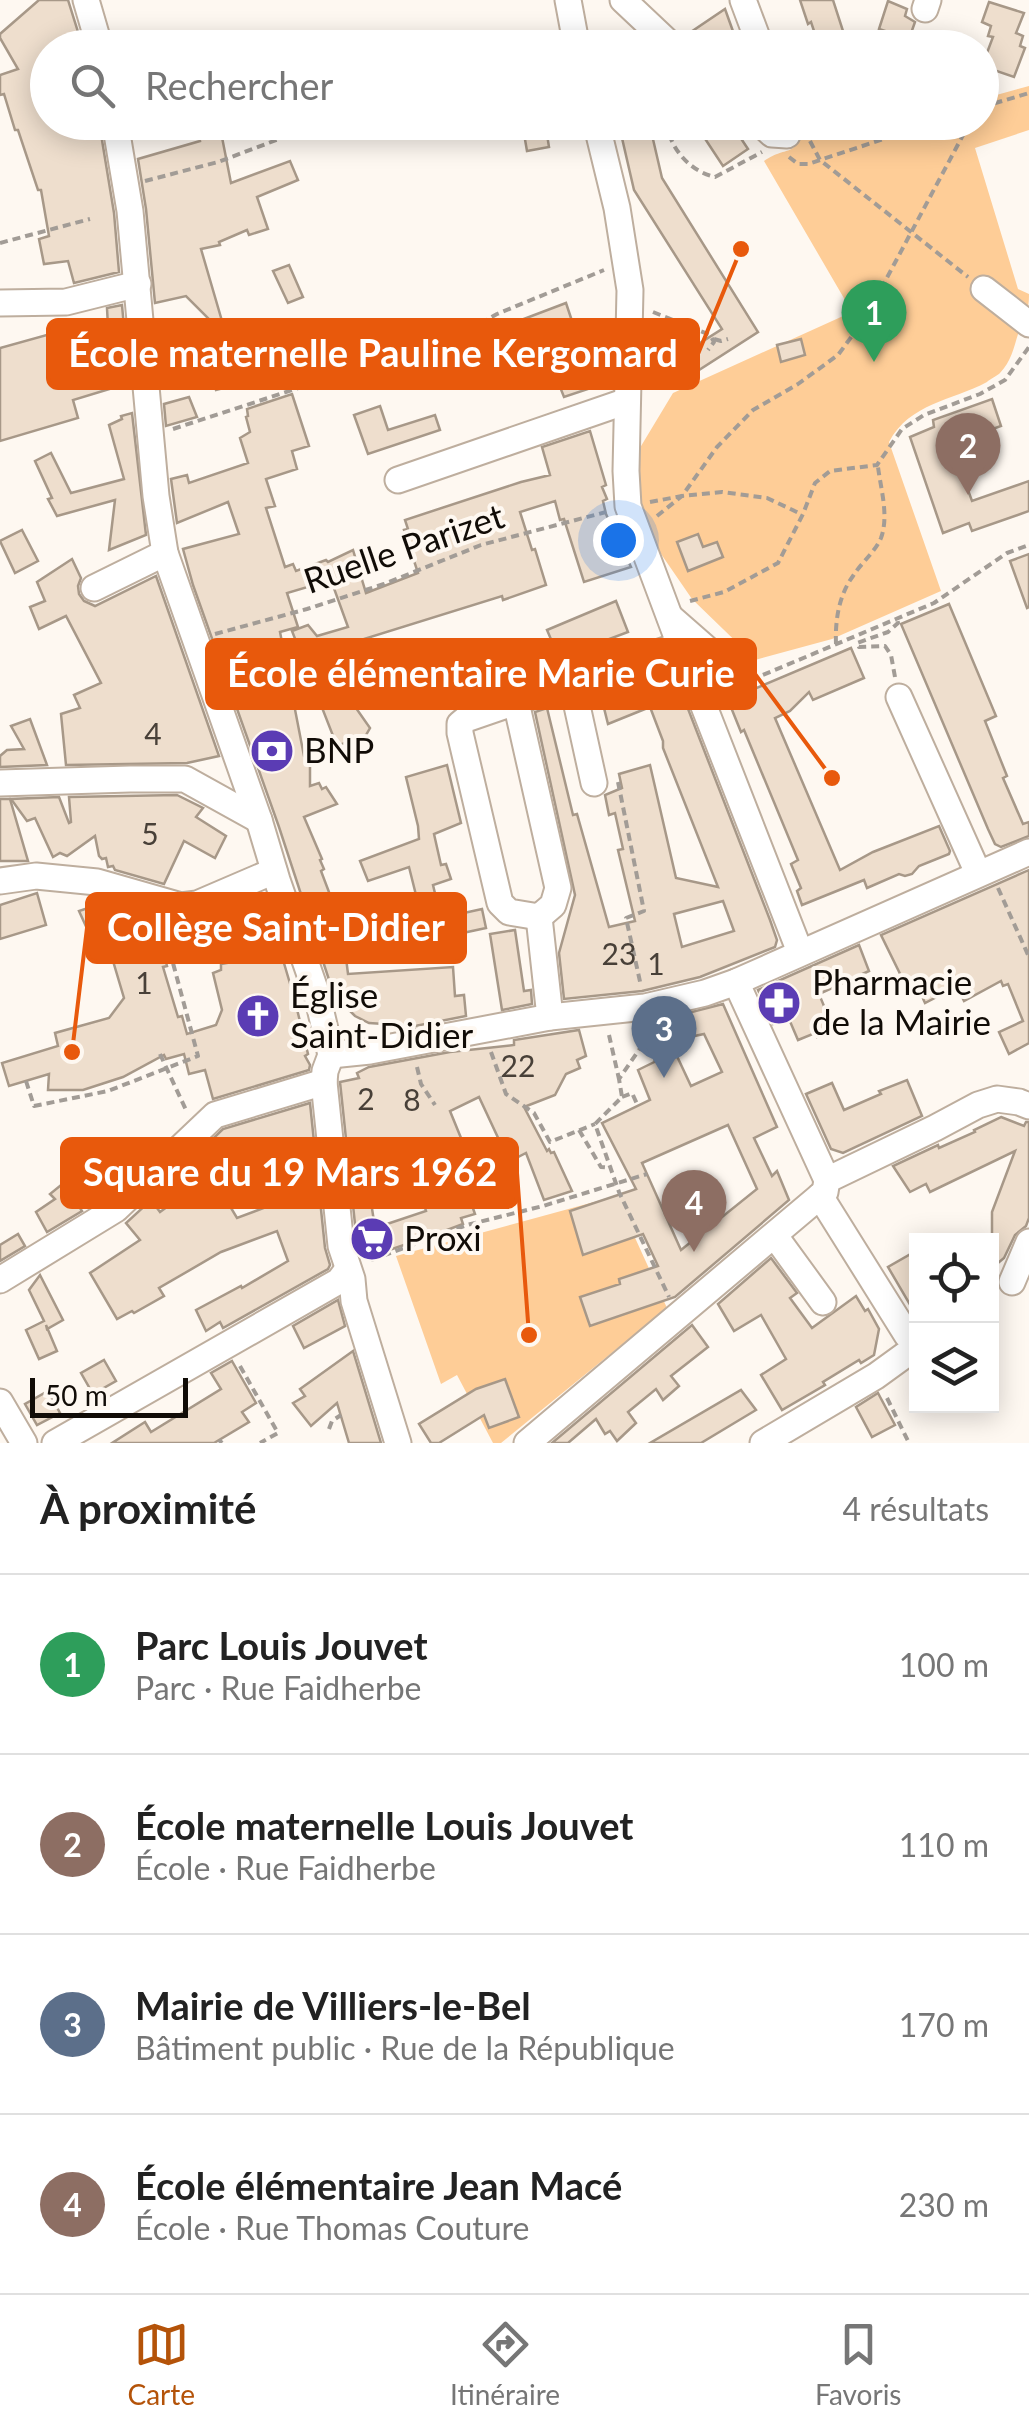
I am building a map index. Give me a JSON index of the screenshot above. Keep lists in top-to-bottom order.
{
  "streets": {
    "path": ["Ruelle Parizet"]
  },
  "places": {
    "other": [
      "École maternelle Pauline Kergomard",
      "École élémentaire Marie Curie",
      "Collège Saint-Didier",
      "Square du 19 Mars 1962"
    ],
    "bank": ["BNP"],
    "pharmacy": ["Pharmacie de la Mairie"],
    "church": ["Église Saint-Didier"],
    "supermarket": ["Proxi"]
  },
  "house_numbers": [
    "4",
    "5",
    "23",
    "1",
    "1",
    "22",
    "2",
    "8"
  ],
  "scale_bar": "50 m",
  "page": {
    "search": "Rechercher",
    "pins": [
      "1",
      "2",
      "3",
      "4"
    ],
    "scale": "50 m",
    "heading": ["À proximité", "4 résultats"],
    "list": [
      {
        "mark": "1",
        "name": "Parc Louis Jouvet",
        "note": "Parc · Rue Faidherbe",
        "value": "100 m"
      },
      {
        "mark": "2",
        "name": "École maternelle Louis Jouvet",
        "note": "École · Rue Faidherbe",
        "value": "110 m"
      },
      {
        "mark": "3",
        "name": "Mairie de Villiers-le-Bel",
        "note": "Bâtiment public · Rue de la République",
        "value": "170 m"
      },
      {
        "mark": "4",
        "name": "École élémentaire Jean Macé",
        "note": "École · Rue Thomas Couture",
        "value": "230 m"
      }
    ],
    "nav": ["Carte", "Itinéraire", "Favoris"]
  }
}
